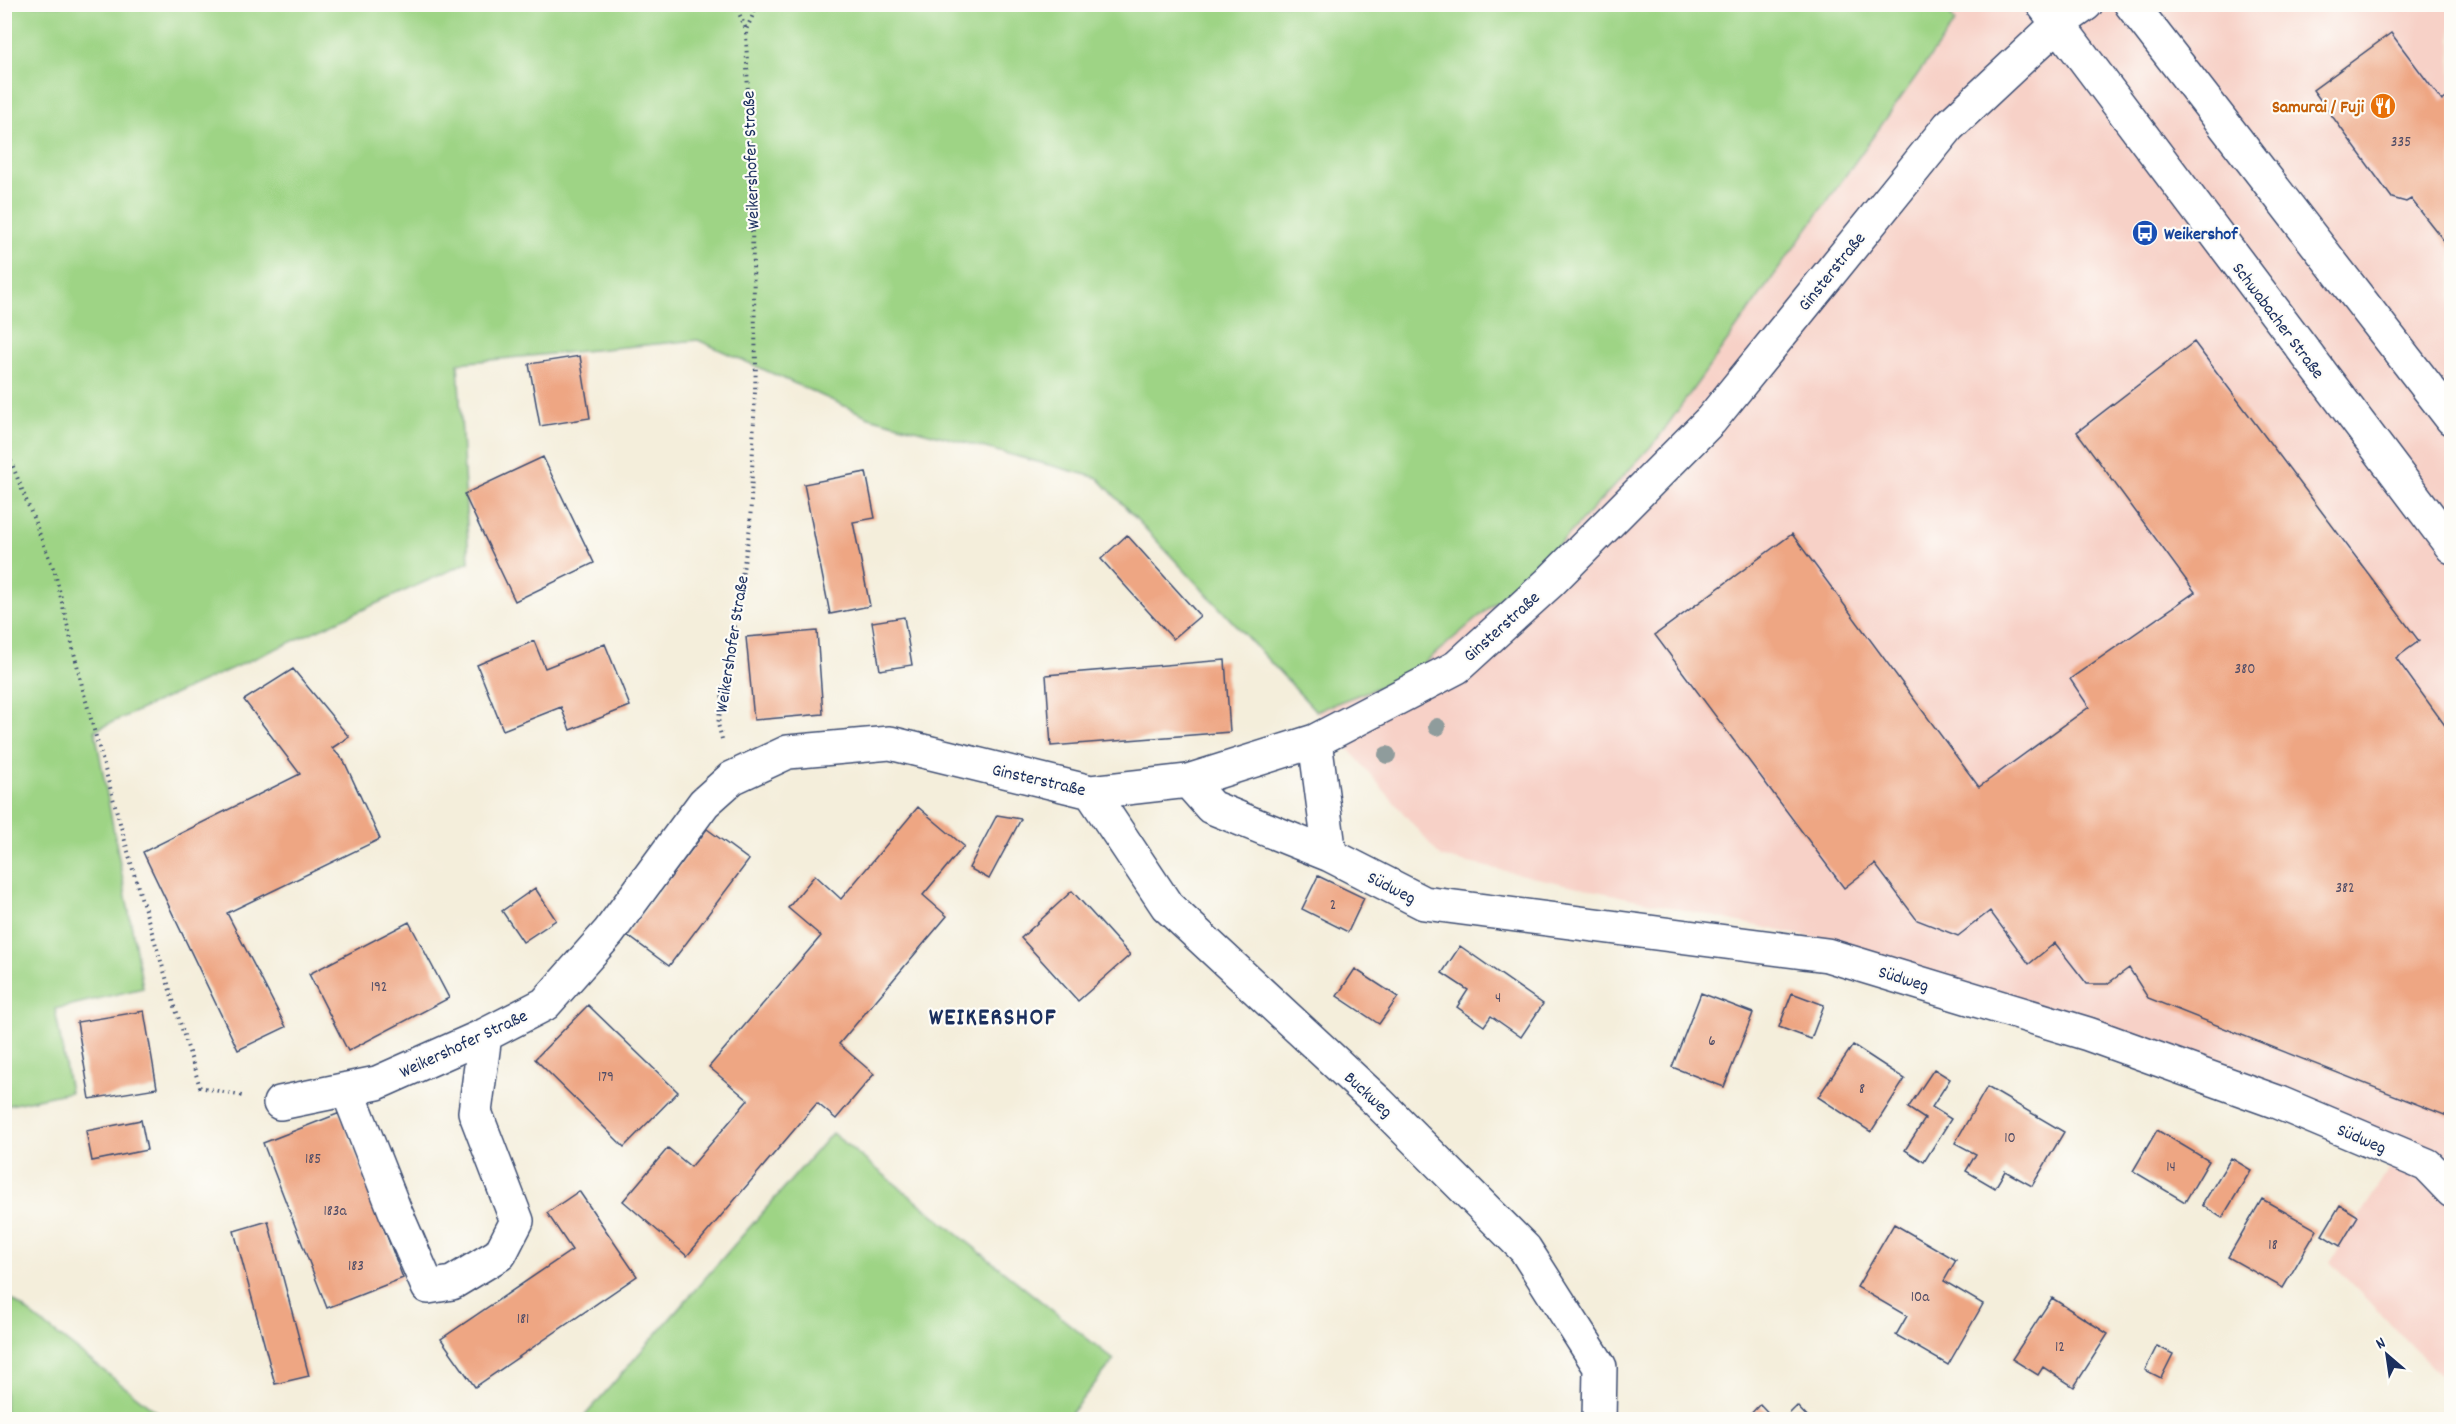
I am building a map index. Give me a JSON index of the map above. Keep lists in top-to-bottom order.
{
  "streets": {
    "street": [
      "Weikershofer Straße",
      "Ginsterstraße",
      "Schwabacher Straße",
      "Südweg",
      "Buckweg"
    ]
  },
  "crossings": [
    ["Weikershofer Straße", "Ginsterstraße"],
    ["Ginsterstraße", "Schwabacher Straße"],
    ["Ginsterstraße", "Südweg"],
    ["Ginsterstraße", "Buckweg"]
  ],
  "districts": ["WEIKERSHOF"],
  "places": {
    "restaurant": ["Samurai / Fuji"],
    "bus stop": ["Weikershof"]
  },
  "house_numbers": [
    "335",
    "380",
    "382",
    "2",
    "192",
    "4",
    "6",
    "179",
    "8",
    "10",
    "185",
    "14",
    "183a",
    "18",
    "183",
    "10a",
    "181",
    "12"
  ],
  "north": "top left"
}
